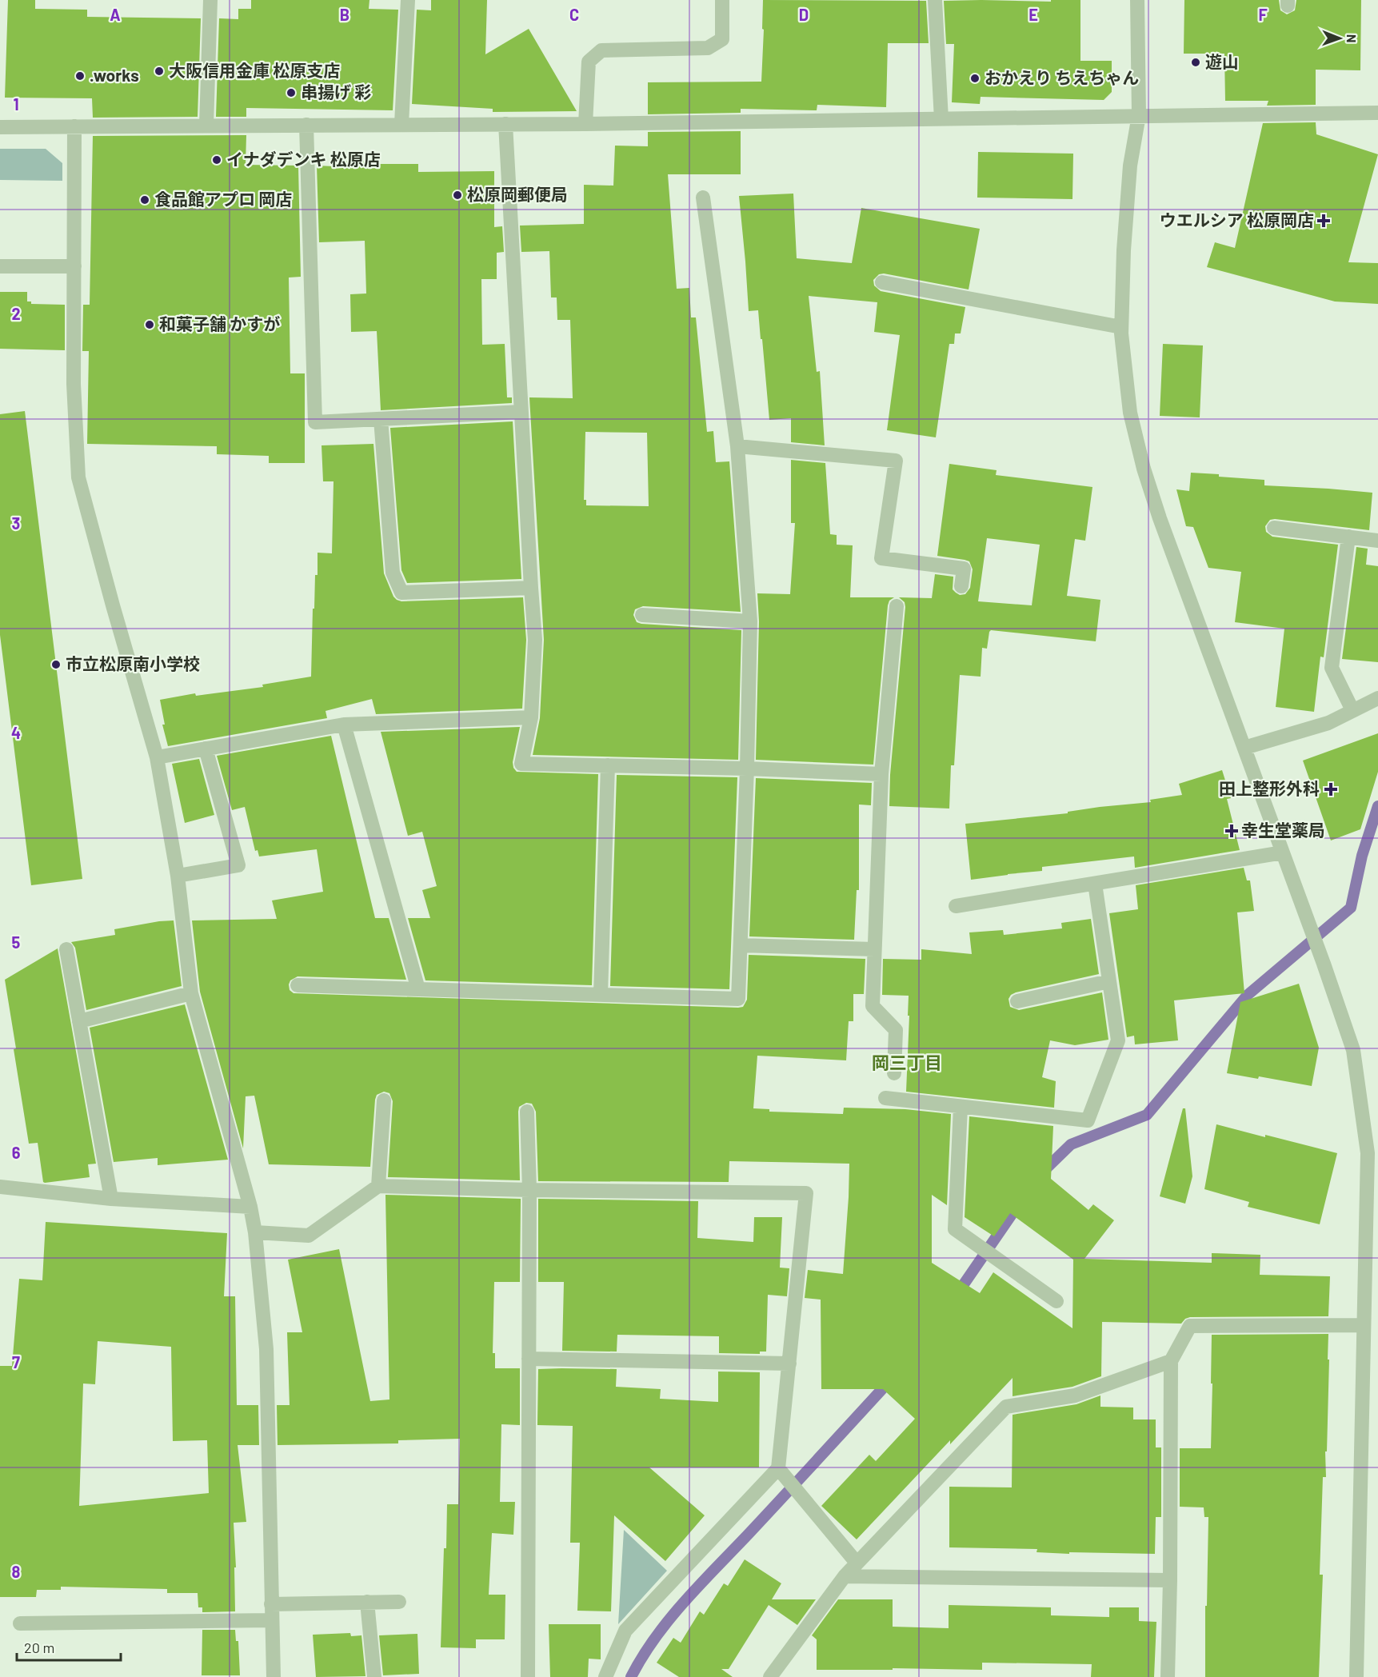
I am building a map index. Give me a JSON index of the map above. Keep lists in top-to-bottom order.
{
  "districts": ["岡三丁目"],
  "places": {
    "other": [
      "遊山",
      "大阪信用金庫 松原支店",
      ".works",
      "おかえり ちえちゃん",
      "串揚げ 彩",
      "イナダデンキ 松原店",
      "松原岡郵便局",
      "食品館アプロ 岡店",
      "和菓子舗 かすが",
      "市立松原南小学校"
    ],
    "health": ["ウエルシア 松原岡店", "田上整形外科", "幸生堂薬局"]
  },
  "scale_bar": "20 m",
  "north": "right",
  "grid": {
    "columns": [
      "A",
      "B",
      "C",
      "D",
      "E",
      "F"
    ],
    "rows": [
      "1",
      "2",
      "3",
      "4",
      "5",
      "6",
      "7",
      "8"
    ]
  }
}
